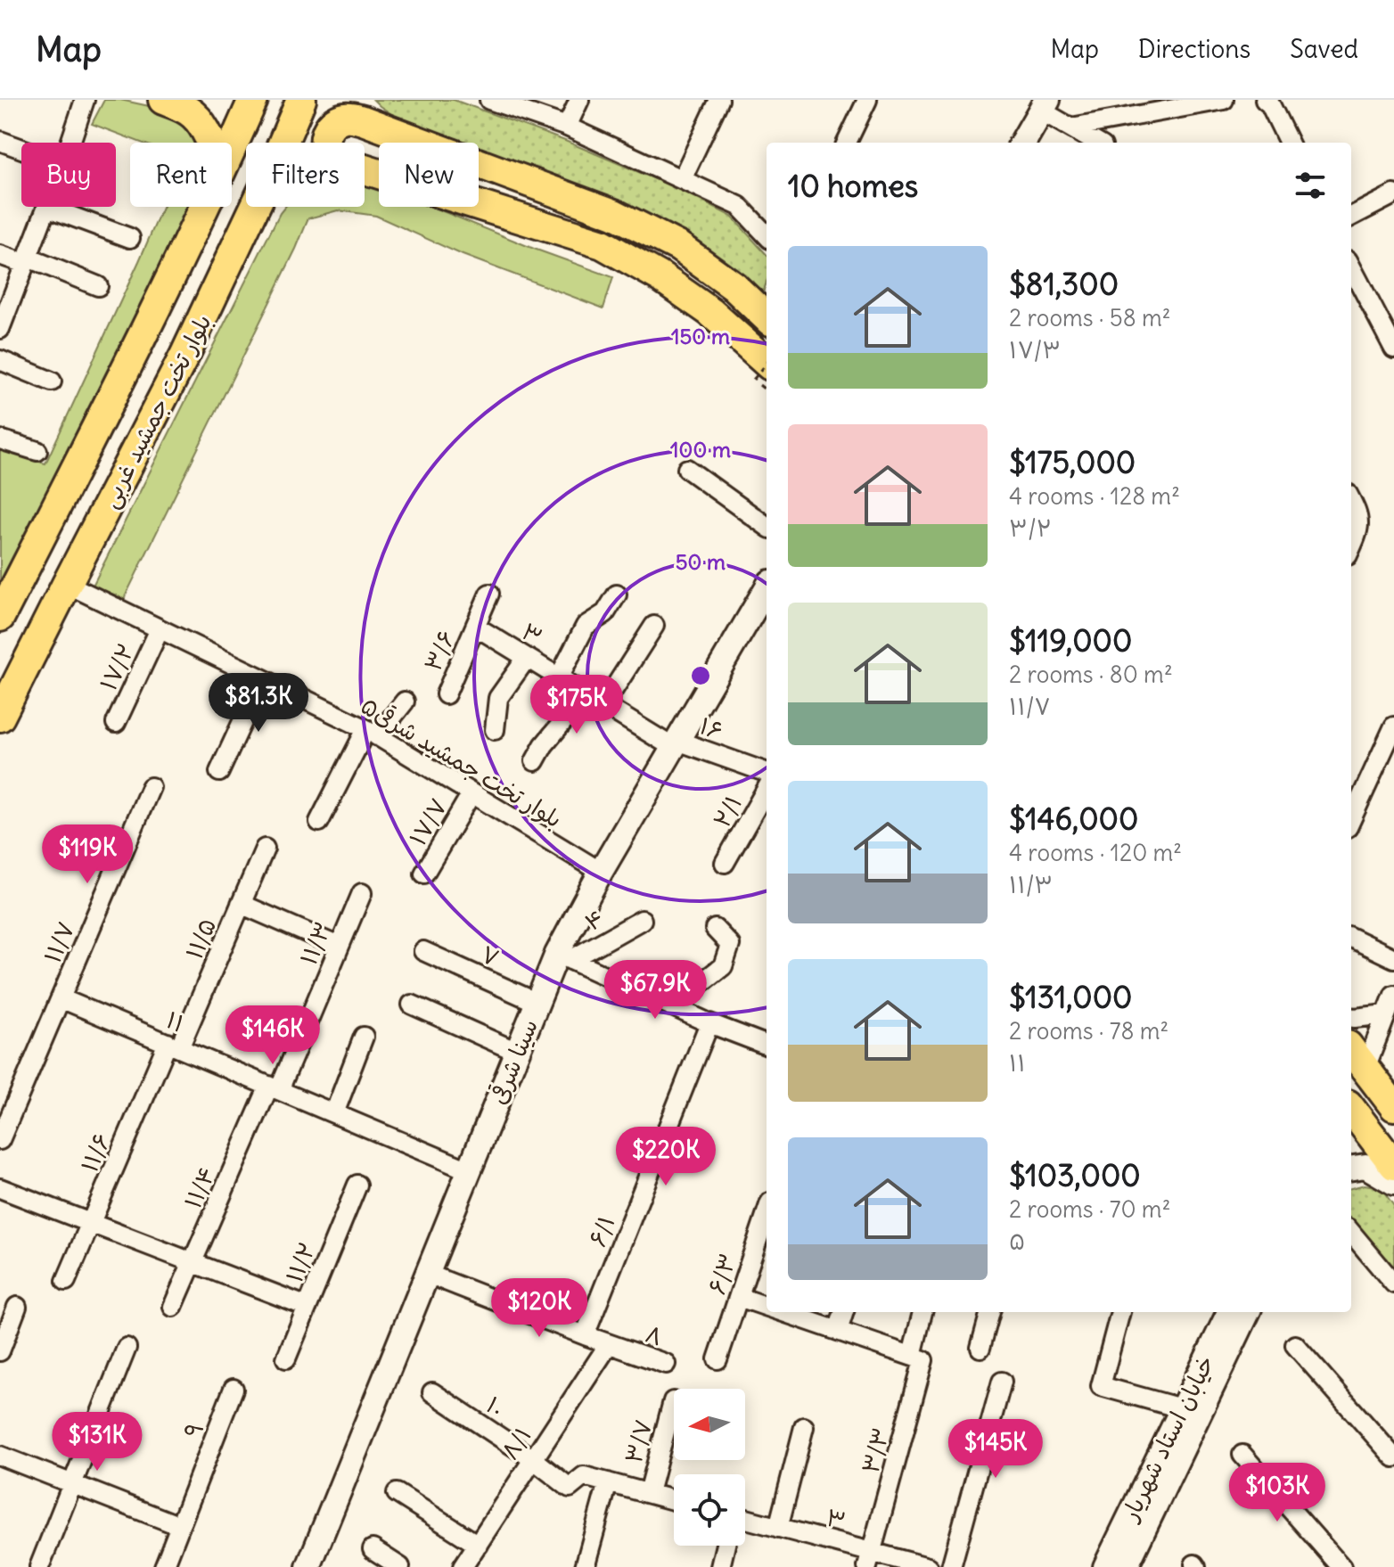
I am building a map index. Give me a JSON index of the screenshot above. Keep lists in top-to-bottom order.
{
  "streets": {
    "main road": ["بلوار تخت جمشید غربی"],
    "street": [
      "۳",
      "۳/۶",
      "۱۷/۲",
      "۱۶",
      "بلوار تخت جمشید شرقی۵",
      "۲/۱",
      "۱۷/۷",
      "۴",
      "۱۱/۵",
      "۱۱/۷",
      "۱۱/۳",
      "۷",
      "۱۱",
      "سینا شرقی",
      "۱۱/۶",
      "۱۱/۴",
      "۶/۱",
      "۱۱/۲",
      "۶/۳",
      "۸",
      "۱۰",
      "۹",
      "خیابان استاد شهریار",
      "۳/۷",
      "۸/۱",
      "۳/۳"
    ]
  },
  "crossings": [
    ["بلوار تخت جمشید غربی", "بلوار تخت جمشید شرقی۵"],
    ["۳", "۳/۶"],
    ["۳", "۱۶"],
    ["۳", "سینا شرقی"],
    ["۳", "۳/۳"],
    ["۱۷/۲", "بلوار تخت جمشید شرقی۵"],
    ["۱۶", "سینا شرقی"],
    ["بلوار تخت جمشید شرقی۵", "۱۷/۷"],
    ["بلوار تخت جمشید شرقی۵", "سینا شرقی"],
    ["۴", "سینا شرقی"],
    ["۱۱/۵", "۱۱"],
    ["۱۱/۵", "۱۱/۶"],
    ["۱۱/۷", "۱۱"],
    ["۱۱/۳", "۱۱"],
    ["۱۱/۳", "۱۱/۴"],
    ["۷", "سینا شرقی"],
    ["۱۱", "سینا شرقی"],
    ["۱۱", "۱۱/۶"],
    ["۱۱", "۱۱/۴"],
    ["سینا شرقی", "۸"],
    ["۶/۱", "۸"],
    ["۸", "۸/۱"],
    ["۱۰", "۸/۱"]
  ],
  "north": "left",
  "page": {
    "header": "Map",
    "nav": ["Map", "Directions", "Saved"],
    "chip": [
      "Buy",
      "Rent",
      "Filters",
      "New"
    ],
    "heading": "10 homes",
    "list": [
      {
        "name": "$81,300",
        "note": "2 rooms · 58 m² · ۱۷/۳"
      },
      {
        "name": "$175,000",
        "note": "4 rooms · 128 m² · ۳/۲"
      },
      {
        "name": "$119,000",
        "note": "2 rooms · 80 m² · ۱۱/۷"
      },
      {
        "name": "$146,000",
        "note": "4 rooms · 120 m² · ۱۱/۳"
      },
      {
        "name": "$131,000",
        "note": "2 rooms · 78 m² · ۱۱"
      },
      {
        "name": "$103,000",
        "note": "2 rooms · 70 m² · ۵"
      }
    ],
    "price": [
      "$81.3K",
      "$175K",
      "$119K",
      "$67.9K",
      "$146K",
      "$220K",
      "$120K",
      "$131K",
      "$145K",
      "$103K"
    ]
  },
  "rings": ["150 m", "100 m", "50 m"]
}
